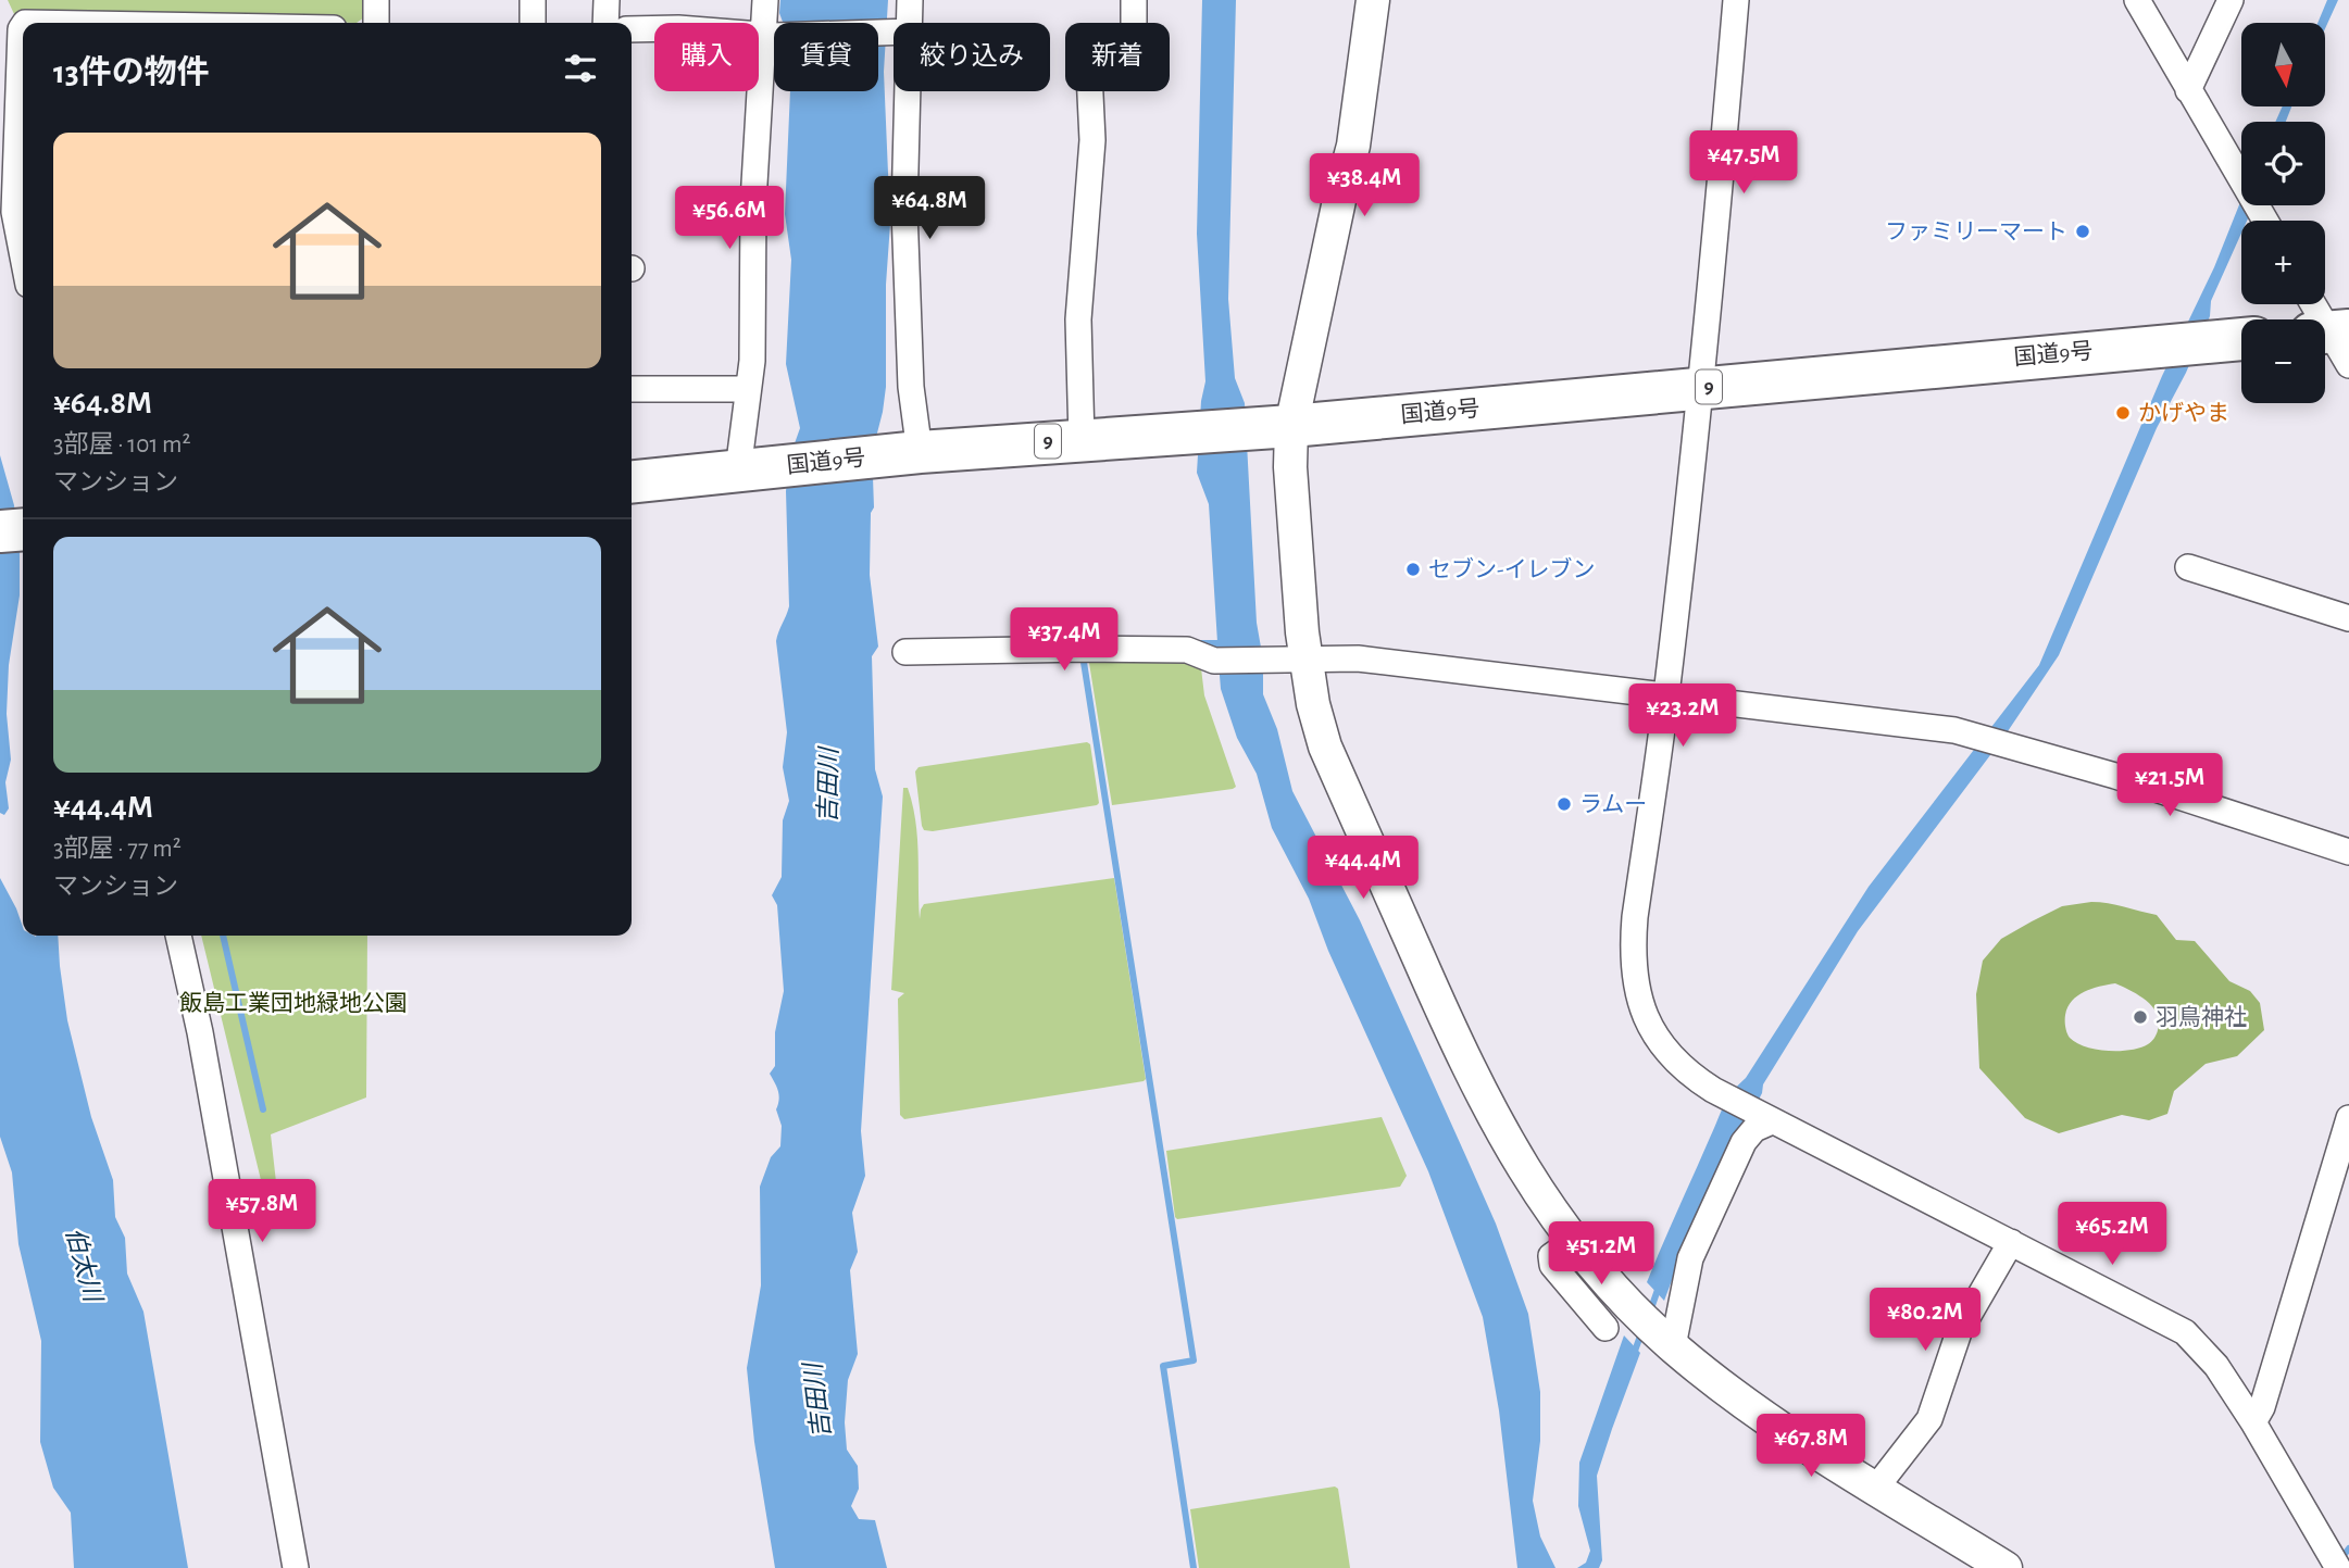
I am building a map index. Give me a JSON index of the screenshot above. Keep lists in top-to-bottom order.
{
  "streets": {
    "highway": ["国道9号", "9"]
  },
  "water": ["吉田川", "伯太川"],
  "parks": ["飯島工業団地緑地公園"],
  "places": [
    "ファミリーマート",
    "かげやま",
    "セブン-イレブン",
    "ラムー",
    "羽鳥神社"
  ],
  "north": "bottom",
  "page": {
    "map_buttons": ["+", "−"],
    "chip": [
      "購入",
      "賃貸",
      "絞り込み",
      "新着"
    ],
    "heading": "13件の物件",
    "list": [
      {
        "name": "¥64.8M",
        "note": "3部屋 · 101 m² · マンション"
      },
      {
        "name": "¥44.4M",
        "note": "3部屋 · 77 m² · マンション"
      }
    ],
    "price": [
      "¥47.5M",
      "¥38.4M",
      "¥64.8M",
      "¥56.6M",
      "¥37.4M",
      "¥23.2M",
      "¥21.5M",
      "¥44.4M",
      "¥57.8M",
      "¥65.2M",
      "¥51.2M",
      "¥80.2M",
      "¥67.8M"
    ]
  }
}
